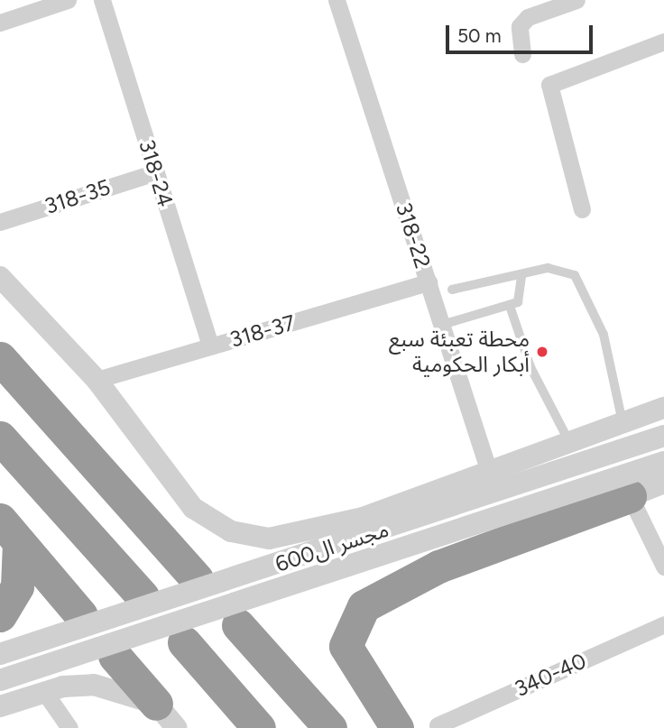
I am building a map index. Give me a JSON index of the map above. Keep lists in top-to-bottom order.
{
  "streets": {
    "street": [
      "318-24",
      "318-35",
      "318-22",
      "318-37",
      "مجسر ال600",
      "340-40"
    ]
  },
  "crossings": [
    ["318-24", "318-35"],
    ["318-24", "318-37"],
    ["318-22", "318-37"]
  ],
  "places": ["محطة تعبئة سبع أبكار الحكومية"],
  "scale_bar": "50 m"
}
